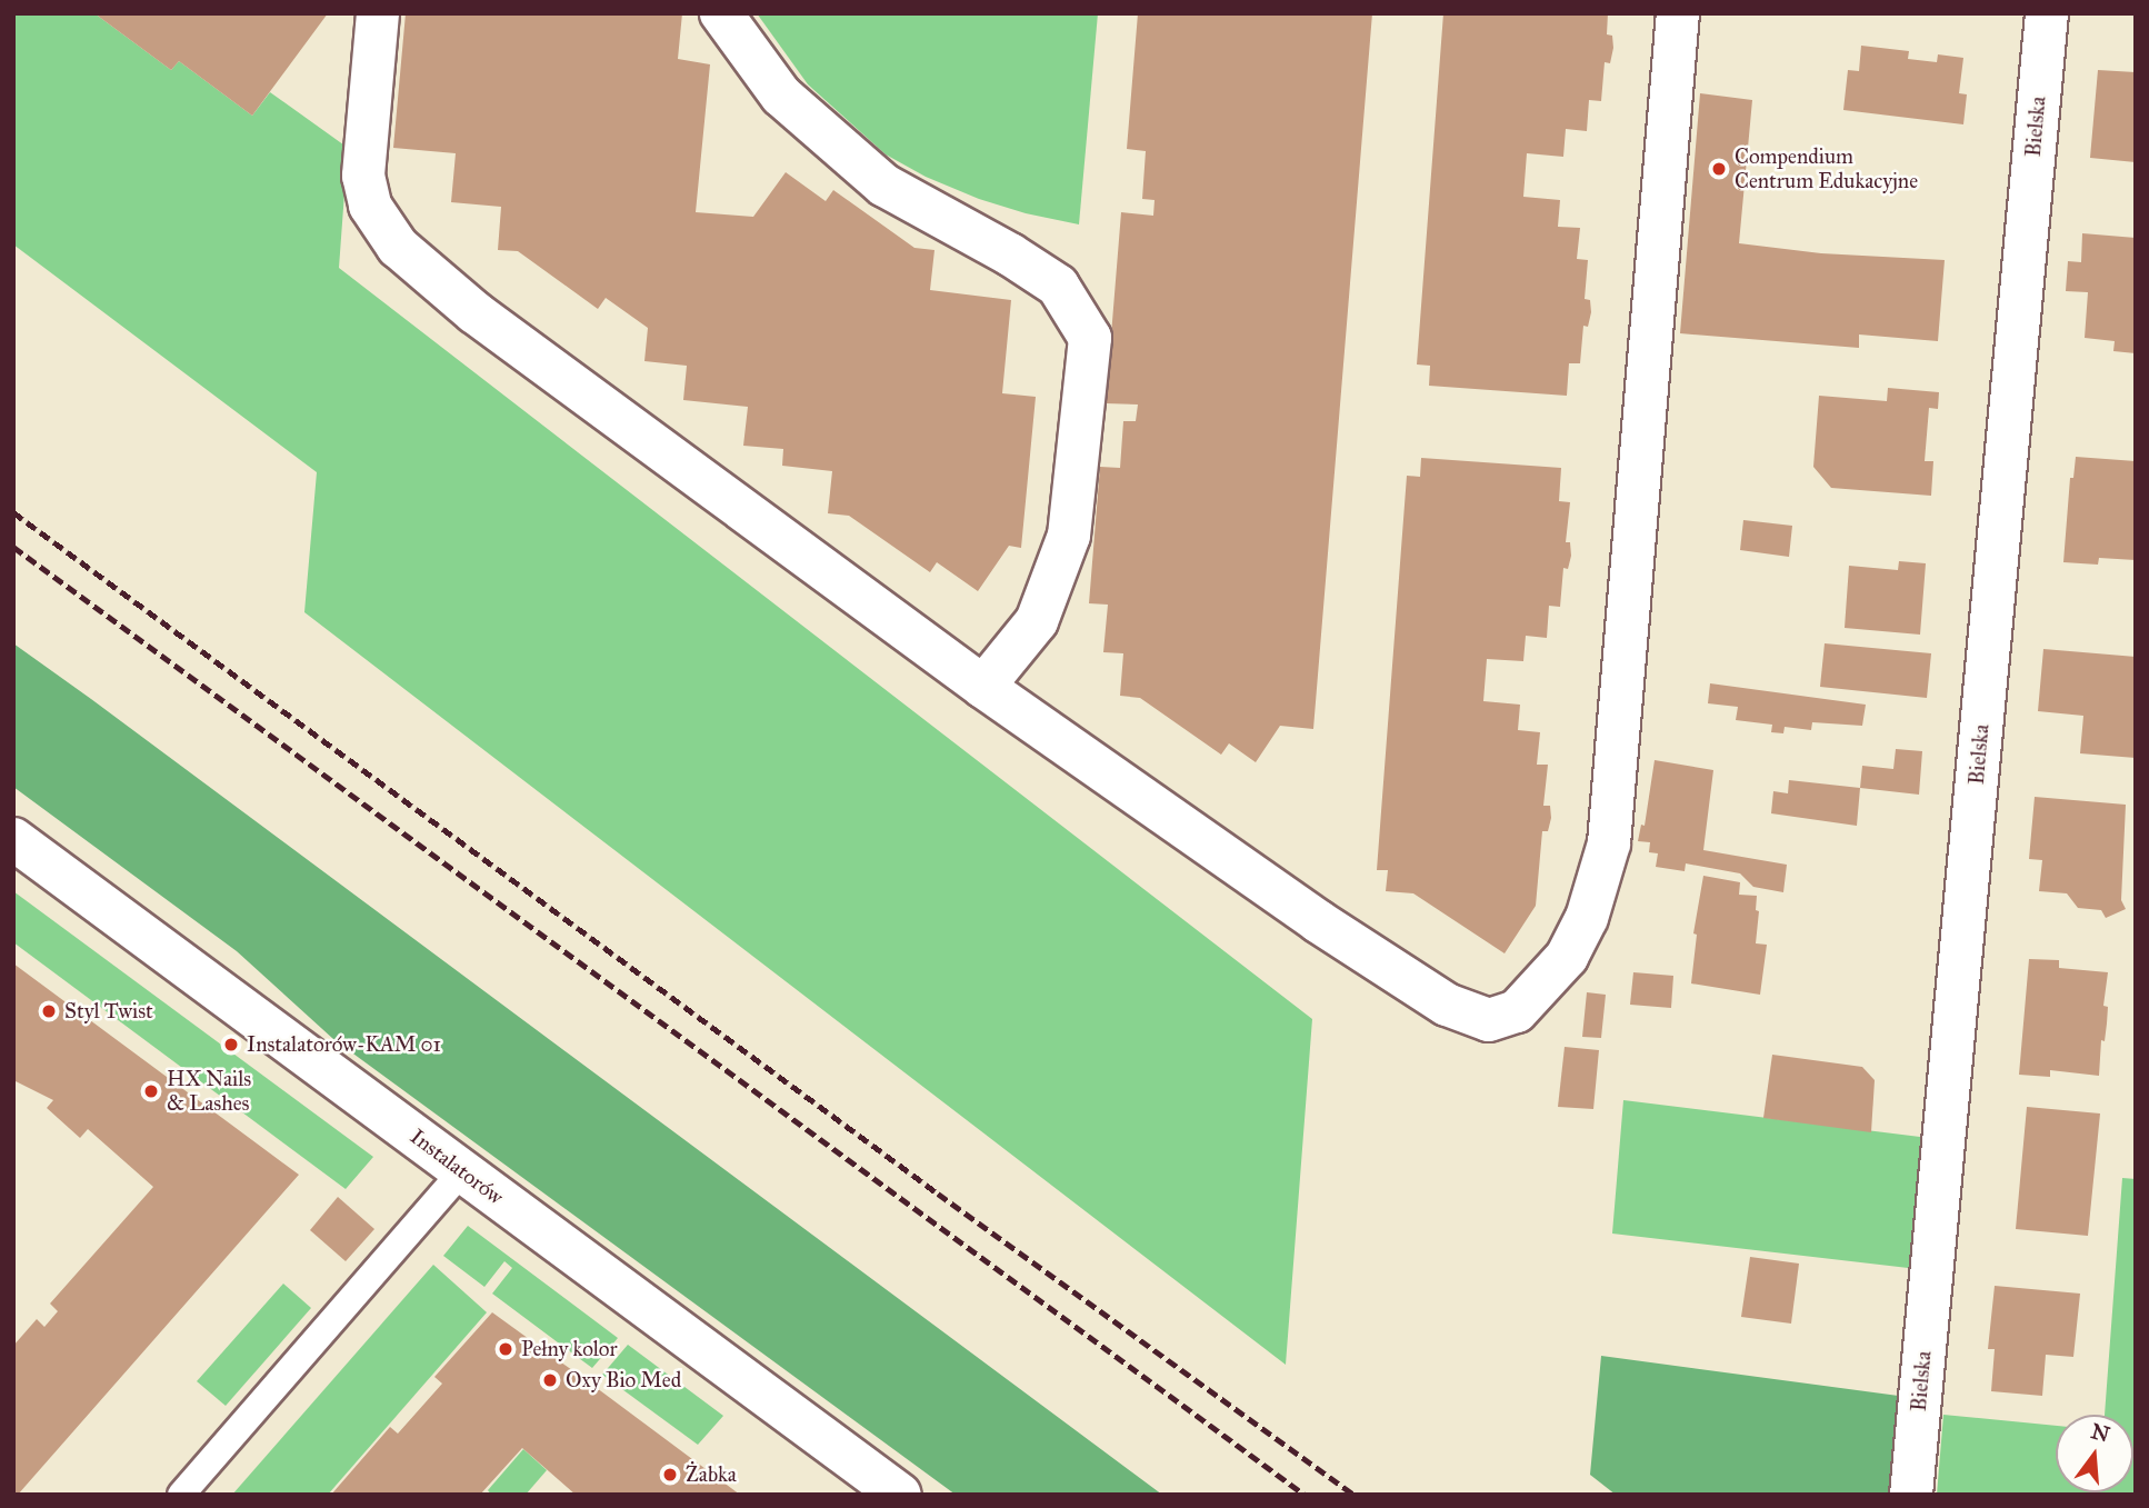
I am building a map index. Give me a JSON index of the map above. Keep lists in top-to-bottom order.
{
  "streets": {
    "street": ["Bielska", "Instalatorów"]
  },
  "places": [
    "Compendium Centrum Edukacyjne",
    "Styl Twist",
    "Instalatorów-KAM 01",
    "HX Nails & Lashes",
    "Pełny kolor",
    "Oxy Bio Med",
    "Żabka"
  ],
  "north": "top"
}
